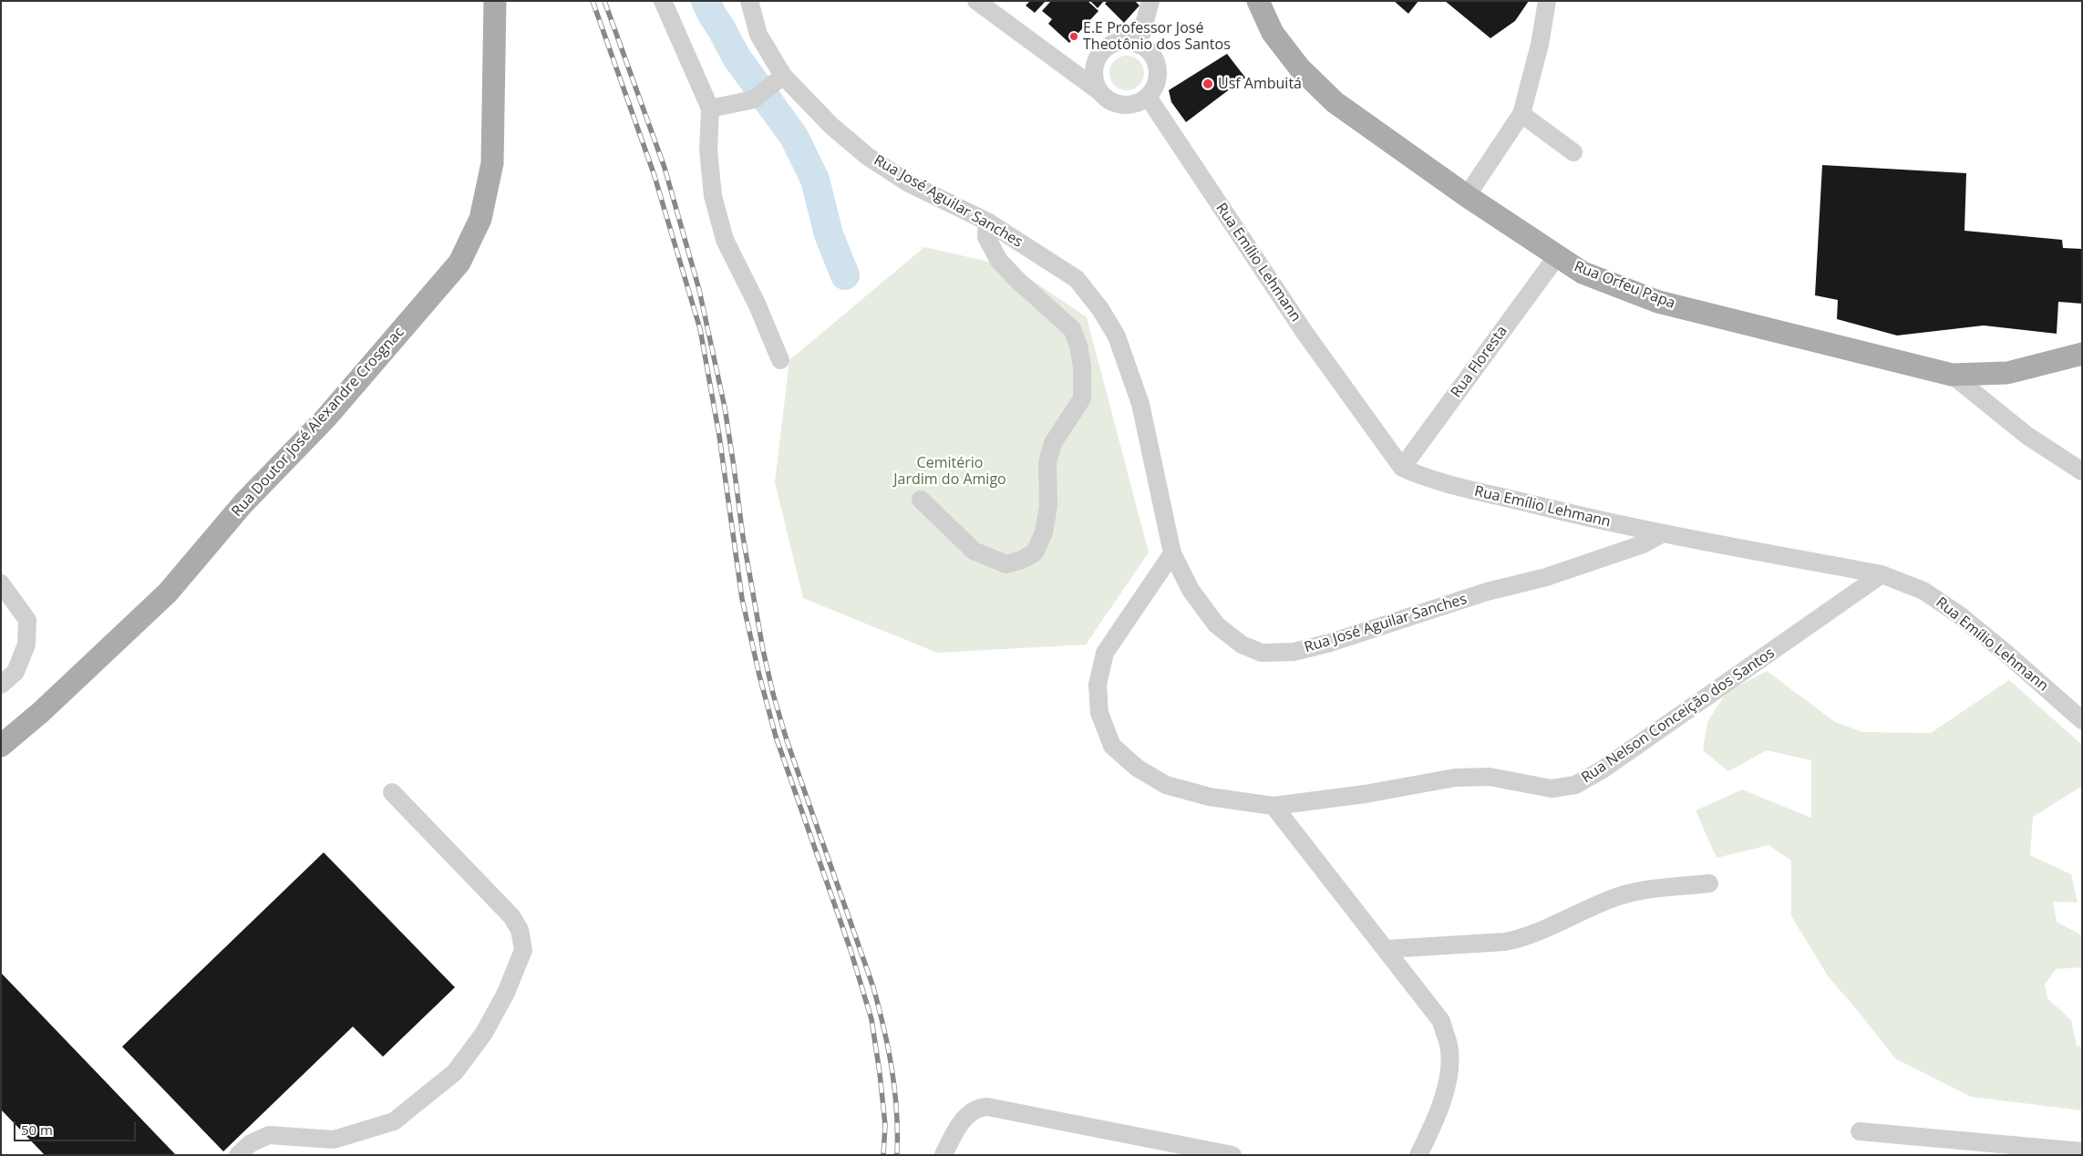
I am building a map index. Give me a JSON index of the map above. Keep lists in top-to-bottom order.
{
  "streets": {
    "main road": ["Rua Orfeu Papa", "Rua Doutor José Alexandre Crosgnac"],
    "street": [
      "Rua José Aguilar Sanches",
      "Rua Emílio Lehmann",
      "Rua Floresta",
      "Rua Nelson Conceição dos Santos"
    ]
  },
  "crossings": [
    ["Rua José Aguilar Sanches", "Rua Emílio Lehmann"],
    ["Rua José Aguilar Sanches", "Rua Nelson Conceição dos Santos"],
    ["Rua Emílio Lehmann", "Rua Floresta"],
    ["Rua Emílio Lehmann", "Rua Nelson Conceição dos Santos"],
    ["Rua Orfeu Papa", "Rua Floresta"]
  ],
  "parks": ["Cemitério Jardim do Amigo"],
  "places": ["E.E Professor José Theotônio dos Santos", "Usf Ambuitá"],
  "scale_bar": "50 m"
}
